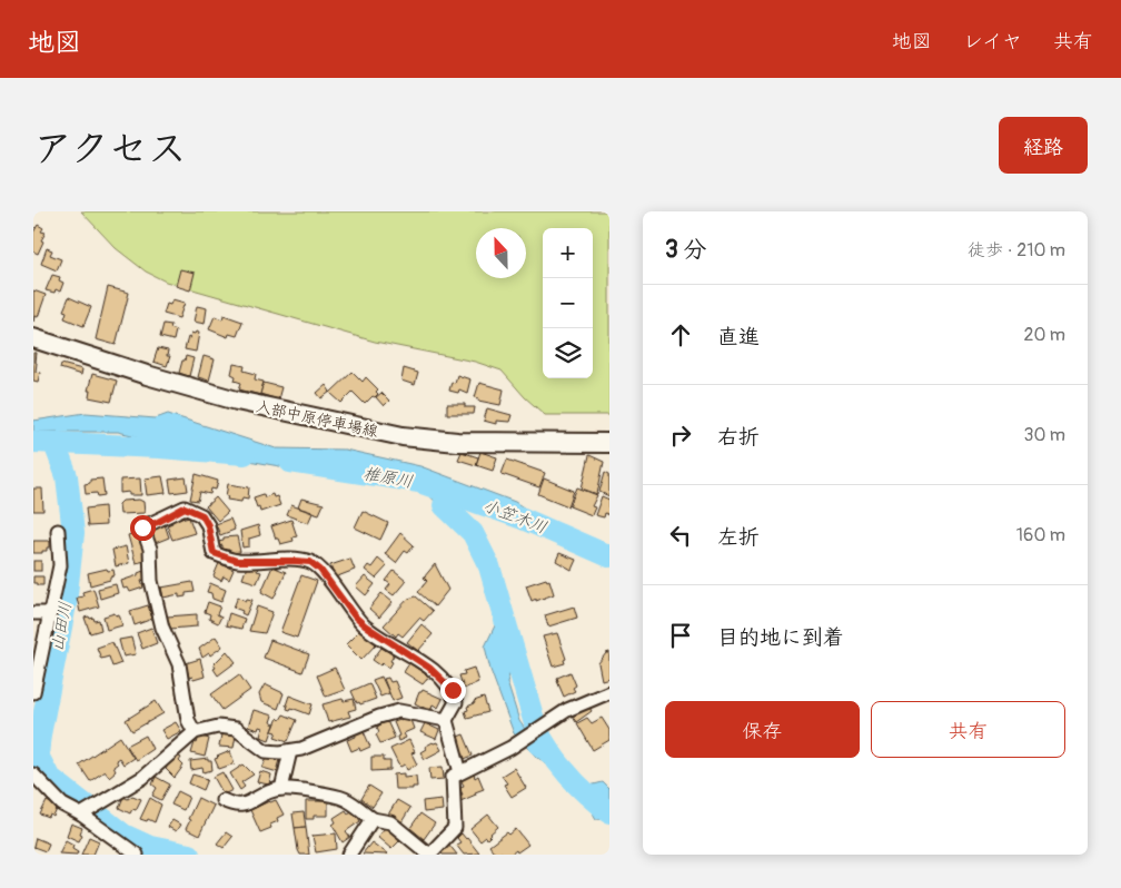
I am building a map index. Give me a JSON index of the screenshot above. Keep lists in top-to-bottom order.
{
  "streets": {
    "main road": ["入部中原停車場線"]
  },
  "water": ["椎原川", "小笠木川", "山田川"],
  "north": "top",
  "page": {
    "header": "地図",
    "nav": ["地図", "レイヤ", "共有"],
    "title": "アクセス",
    "buttons": [
      "経路",
      ["保存", "共有"]
    ],
    "heading": ["3 分", "徒歩 · 210 m"],
    "map_buttons": ["+", "−"],
    "list": [
      ["直進", "20 m"],
      ["右折", "30 m"],
      ["左折", "160 m"],
      "目的地に到着"
    ]
  }
}
